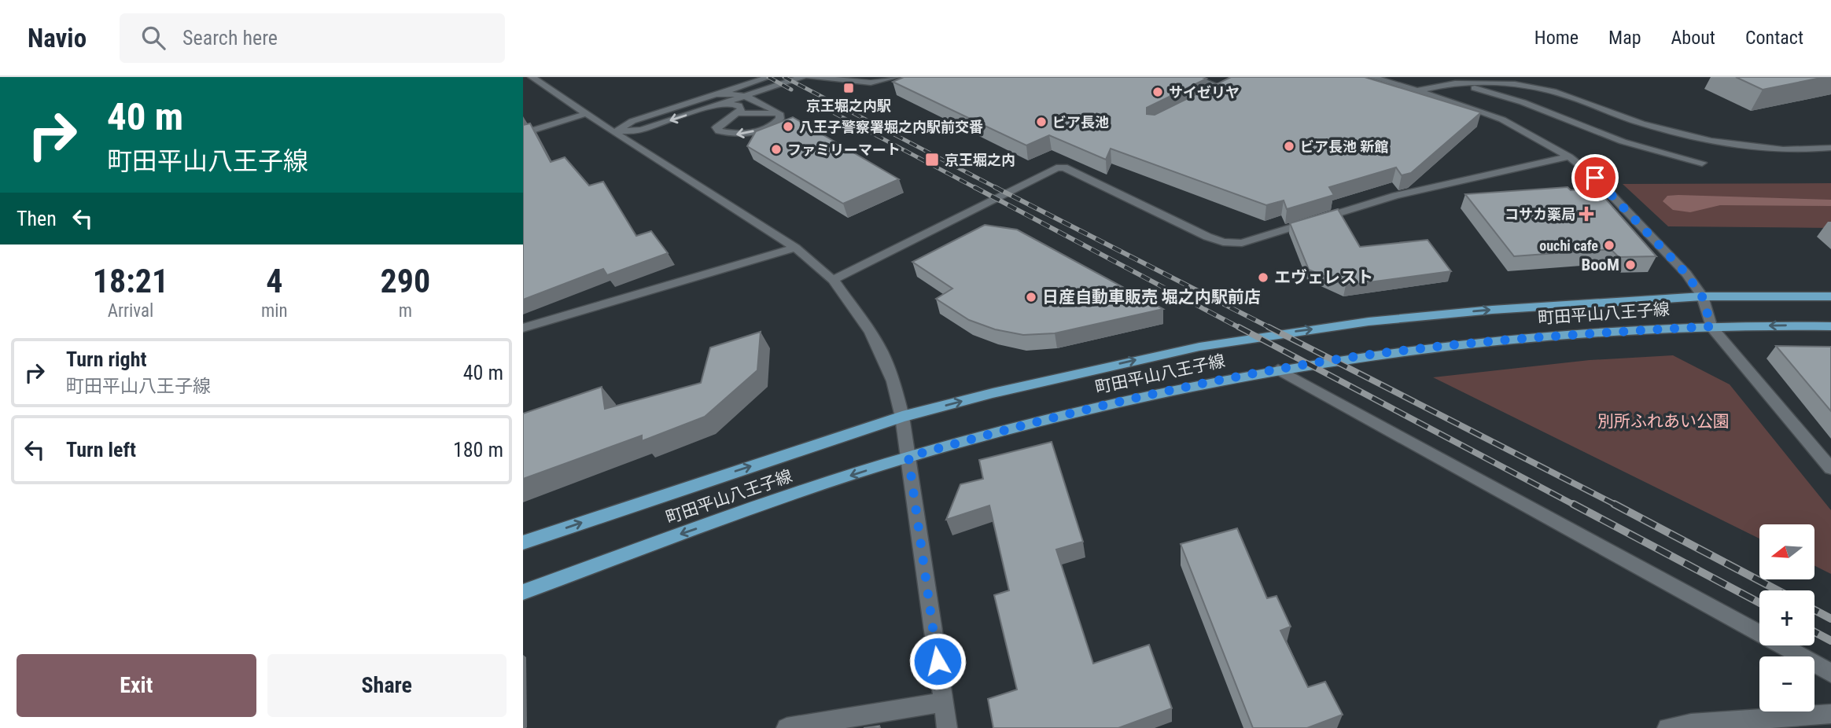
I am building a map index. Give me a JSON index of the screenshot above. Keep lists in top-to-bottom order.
{
  "streets": {
    "main road": ["町田平山八王子線"]
  },
  "parks": ["別所ふれあい公園"],
  "places": {
    "transit": ["京王堀之内駅", "京王堀之内"],
    "other": [
      "サイゼリヤ",
      "ビア長池",
      "八王子警察署堀之内駅前交番",
      "ビア長池 新館",
      "ファミリーマート",
      "ouchi cafe",
      "BooM",
      "エヴェレスト",
      "日産自動車販売 堀之内駅前店"
    ],
    "health": ["コサカ薬局"]
  },
  "north": "left",
  "page": {
    "header": "Navio",
    "search": "Search here",
    "nav": [
      "Home",
      "Map",
      "About",
      "Contact"
    ],
    "turn": ["40 m", "町田平山八王子線"],
    "then": "Then",
    "eta": [
      "18:21",
      "Arrival",
      "4",
      "min",
      "290",
      "m"
    ],
    "list": [
      {
        "name": "Turn right",
        "note": "町田平山八王子線",
        "value": "40 m"
      },
      {
        "name": "Turn left",
        "value": "180 m"
      }
    ],
    "map_buttons": ["+", "−"],
    "buttons": ["Exit", "Share"]
  }
}
